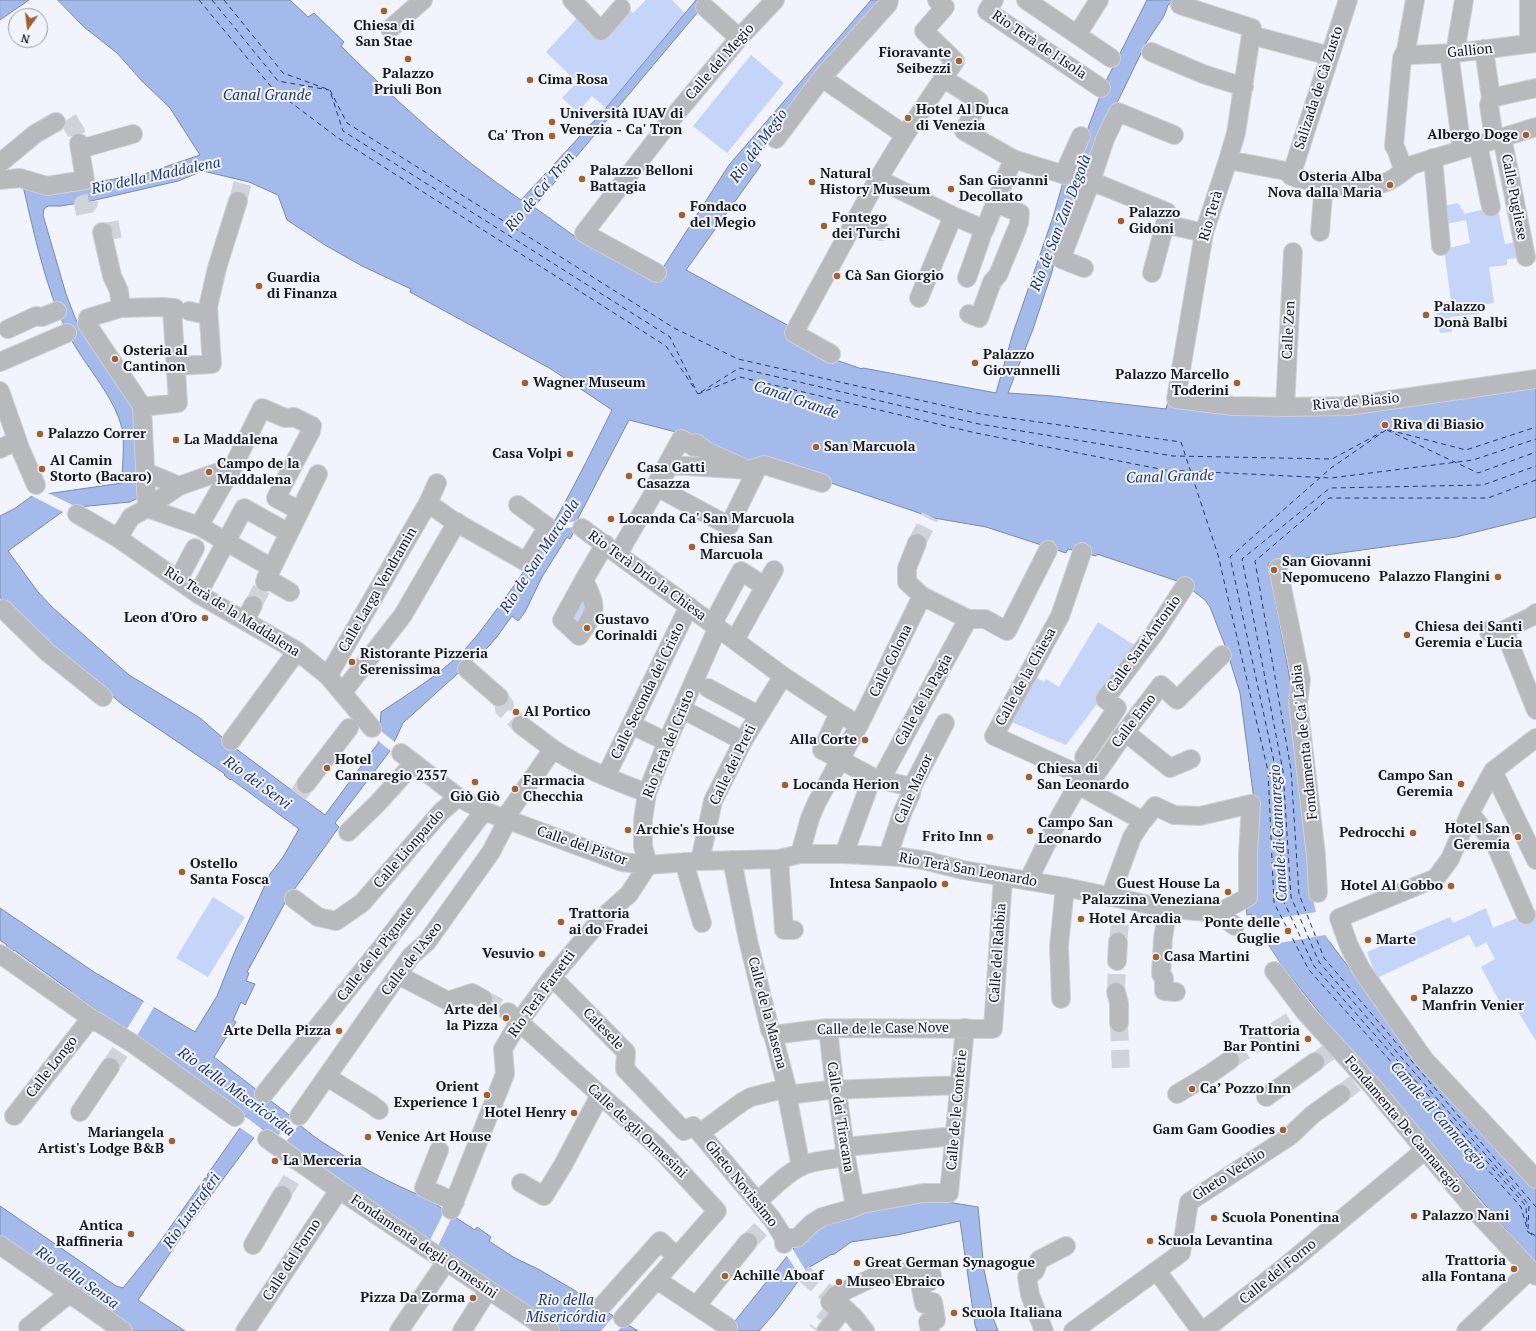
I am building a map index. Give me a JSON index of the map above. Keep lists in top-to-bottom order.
{
  "streets": {
    "street": [
      "Rio Terà de l'Isola",
      "Gallion",
      "Calle del Megio",
      "Salizada de Cà Zusto",
      "Calle Pugliese",
      "Rio Terà",
      "Calle Zen",
      "Riva de Biasio",
      "Rio Terà Drio la Chiesa",
      "Calle Larga Vendramin",
      "Rio Terà de la Maddalena",
      "Calle Sant'Antonio",
      "Calle Colona",
      "Calle de la Chiesa",
      "Calle Seconda del Cristo",
      "Calle de la Pagia",
      "Calle Emo",
      "Fondamenta de Ca' Labia",
      "Rio Terà del Cristo",
      "Calle dei Preti",
      "Calle Mazor",
      "Calle del Pistor",
      "Calle Lionpardo",
      "Rio Terà San Leonardo",
      "Calle del Rabbia",
      "Calle de le Pignate",
      "Calle de l'Aseo",
      "Rio Terà Farsetti",
      "Calle de la Masena",
      "Calesele",
      "Calle de le Case Nove",
      "Calle Longo",
      "Calle de le Conterie",
      "Calle dei Tiracana",
      "Fondamenta De Cannaregio",
      "Calle de gli Ormesini",
      "Gheto Vechio",
      "Gheto Novissimo",
      "Fondamenta degli Ormesini",
      "Calle del Forno"
    ]
  },
  "crossings": [
    ["Rio Terà", "Riva de Biasio"],
    ["Calle Zen", "Riva de Biasio"],
    ["Rio Terà Drio la Chiesa", "Calle Colona"],
    ["Rio Terà Drio la Chiesa", "Calle Seconda del Cristo"],
    ["Rio Terà Drio la Chiesa", "Rio Terà del Cristo"],
    ["Rio Terà Drio la Chiesa", "Calle dei Preti"],
    ["Calle Larga Vendramin", "Rio Terà de la Maddalena"],
    ["Calle Sant'Antonio", "Calle de la Chiesa"],
    ["Calle Sant'Antonio", "Calle Emo"],
    ["Calle Colona", "Rio Terà San Leonardo"],
    ["Calle de la Chiesa", "Calle Emo"],
    ["Calle de la Pagia", "Rio Terà San Leonardo"],
    ["Rio Terà del Cristo", "Calle del Pistor"],
    ["Rio Terà del Cristo", "Rio Terà San Leonardo"],
    ["Rio Terà del Cristo", "Rio Terà Farsetti"],
    ["Calle dei Preti", "Rio Terà San Leonardo"],
    ["Calle Mazor", "Rio Terà San Leonardo"],
    ["Calle del Pistor", "Calle Lionpardo"],
    ["Calle del Pistor", "Rio Terà San Leonardo"],
    ["Calle del Pistor", "Calle de le Pignate"],
    ["Calle del Pistor", "Calle de l'Aseo"],
    ["Calle del Pistor", "Rio Terà Farsetti"],
    ["Rio Terà San Leonardo", "Calle del Rabbia"],
    ["Rio Terà San Leonardo", "Rio Terà Farsetti"],
    ["Rio Terà San Leonardo", "Calle de la Masena"],
    ["Calle del Rabbia", "Calle de le Case Nove"],
    ["Rio Terà Farsetti", "Calesele"],
    ["Rio Terà Farsetti", "Calle de gli Ormesini"],
    ["Calle de la Masena", "Calle de le Case Nove"],
    ["Calesele", "Gheto Novissimo"],
    ["Calle de le Case Nove", "Calle de le Conterie"],
    ["Calle de le Case Nove", "Calle dei Tiracana"],
    ["Calle de le Conterie", "Calle dei Tiracana"],
    ["Calle de le Conterie", "Gheto Novissimo"],
    ["Calle dei Tiracana", "Gheto Novissimo"],
    ["Fondamenta De Cannaregio", "Calle del Forno"],
    ["Fondamenta degli Ormesini", "Calle del Forno"]
  ],
  "water": [
    "Canal Grande",
    "Rio del Megio",
    "Rio della Maddalena",
    "Rio de Ca' Tron",
    "Rio de San Zan Degolà",
    "Rio de San Marcuola",
    "Rio dei Servi",
    "Canale di Cannaregio",
    "Rio della Misericórdia",
    "Rio Lustraferi",
    "Rio della Sensa"
  ],
  "places": [
    "Chiesa di San Stae",
    "Palazzo Priuli Bon",
    "Fioravante Seibezzi",
    "Cima Rosa",
    "Hotel Al Duca di Venezia",
    "Università IUAV di Venezia - Ca' Tron",
    "Albergo Doge",
    "Ca' Tron",
    "Palazzo Belloni Battagia",
    "Natural History Museum",
    "Osteria Alba Nova dalla Maria",
    "San Giovanni Decollato",
    "Fondaco del Megio",
    "Palazzo Gidoni",
    "Fontego dei Turchi",
    "Cà San Giorgio",
    "Guardia di Finanza",
    "Palazzo Donà Balbi",
    "Osteria al Cantinon",
    "Palazzo Giovannelli",
    "Wagner Museum",
    "Palazzo Marcello Toderini",
    "Riva di Biasio",
    "Palazzo Correr",
    "La Maddalena",
    "San Marcuola",
    "Casa Volpi",
    "Al Camin Storto (Bacaro)",
    "Campo de la Maddalena",
    "Casa Gatti Casazza",
    "Locanda Ca' San Marcuola",
    "Chiesa San Marcuola",
    "San Giovanni Nepomuceno",
    "Palazzo Flangini",
    "Leon d'Oro",
    "Gustavo Corinaldi",
    "Chiesa dei Santi Geremia e Lucia",
    "Ristorante Pizzeria Serenissima",
    "Al Portico",
    "Alla Corte",
    "Hotel Cannaregio 2357",
    "Chiesa di San Leonardo",
    "Giò Giò",
    "Campo San Geremia",
    "Locanda Herion",
    "Farmacia Checchia",
    "Archie's House",
    "Campo San Leonardo",
    "Pedrocchi",
    "Frito Inn",
    "Hotel San Geremia",
    "Ostello Santa Fosca",
    "Intesa Sanpaolo",
    "Hotel Al Gobbo",
    "Guest House La Palazzina Veneziana",
    "Hotel Arcadia",
    "Trattoria ai do Fradei",
    "Ponte delle Guglie",
    "Marte",
    "Vesuvio",
    "Casa Martini",
    "Palazzo Manfrin Venier",
    "Arte del la Pizza",
    "Arte Della Pizza",
    "Trattoria Bar Pontini",
    "Ca’ Pozzo Inn",
    "Orient Experience 1",
    "Hotel Henry",
    "Gam Gam Goodies",
    "Venice Art House",
    "Mariangela Artist's Lodge B&B",
    "La Merceria",
    "Palazzo Nani",
    "Scuola Ponentina",
    "Antica Raffineria",
    "Scuola Levantina",
    "Great German Synagogue",
    "Trattoria alla Fontana",
    "Achille Aboaf",
    "Museo Ebraico",
    "Pizza Da Zorma",
    "Scuola Italiana"
  ],
  "north": "bottom"
}
